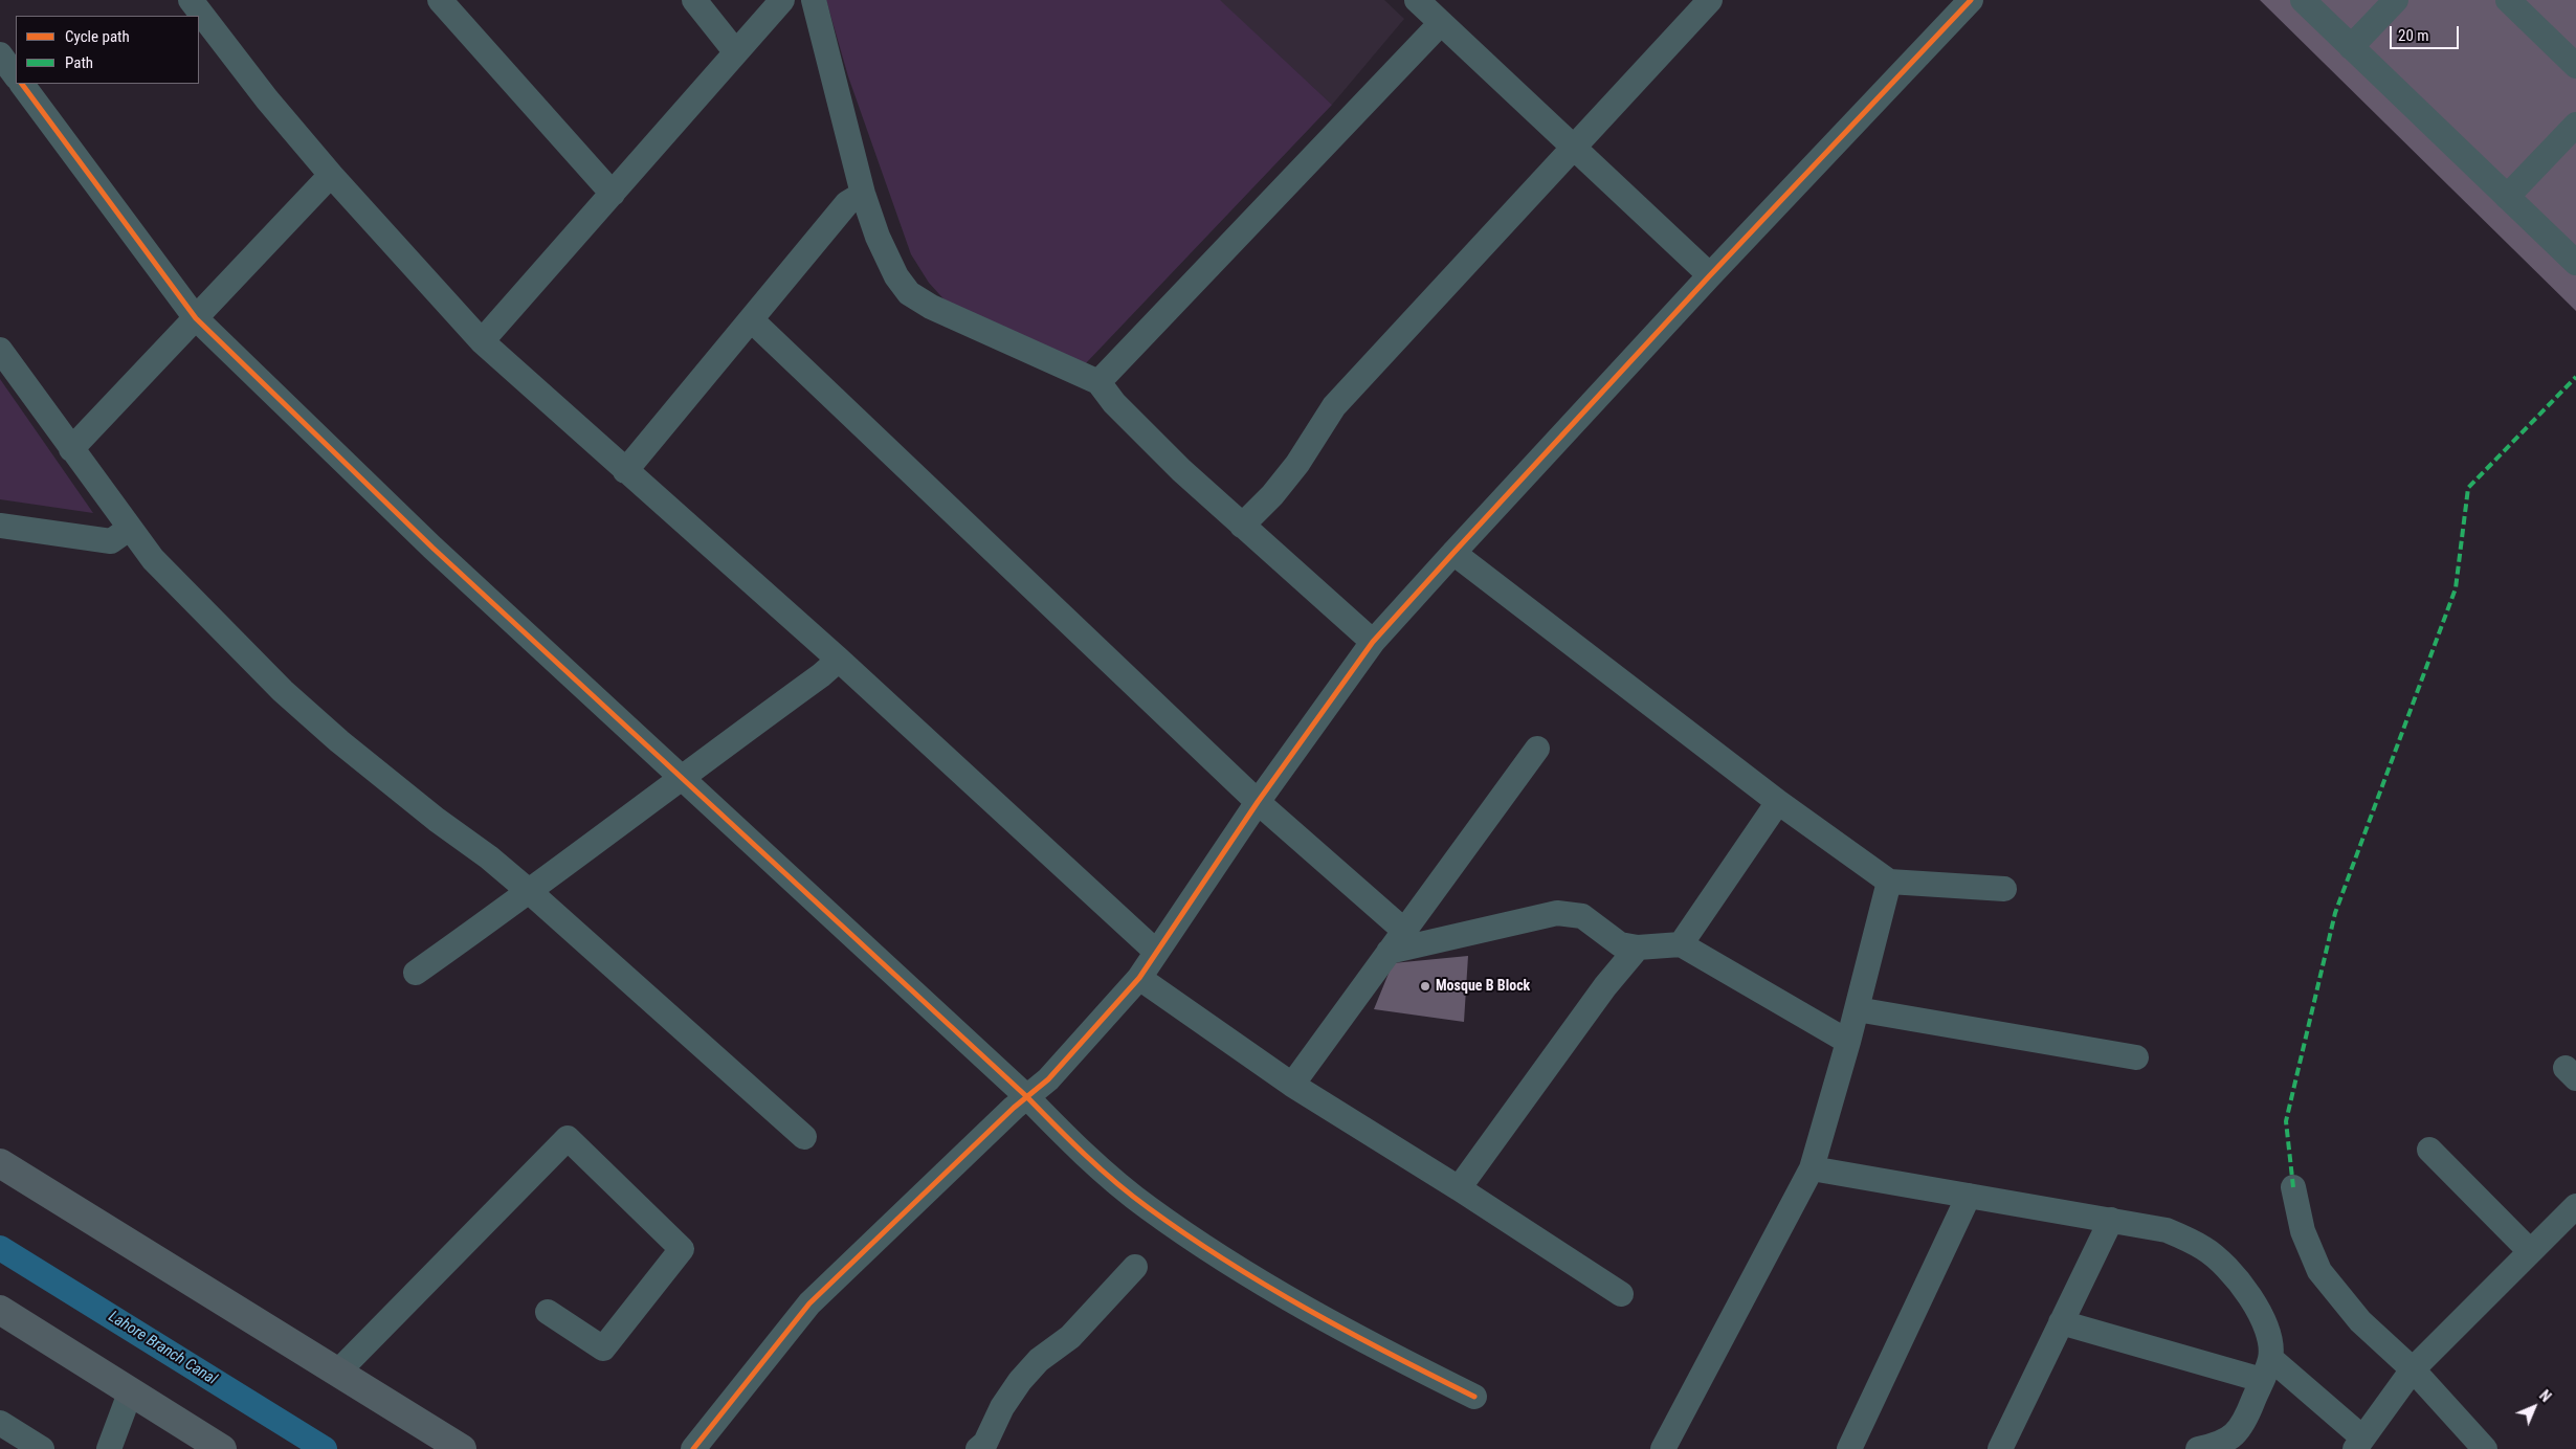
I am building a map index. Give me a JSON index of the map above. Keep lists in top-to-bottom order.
{
  "water": ["Lahore Branch Canal"],
  "places": ["Mosque B Block"],
  "legend": ["Cycle path", "Path"],
  "scale_bar": "20 m",
  "north": "top right"
}
